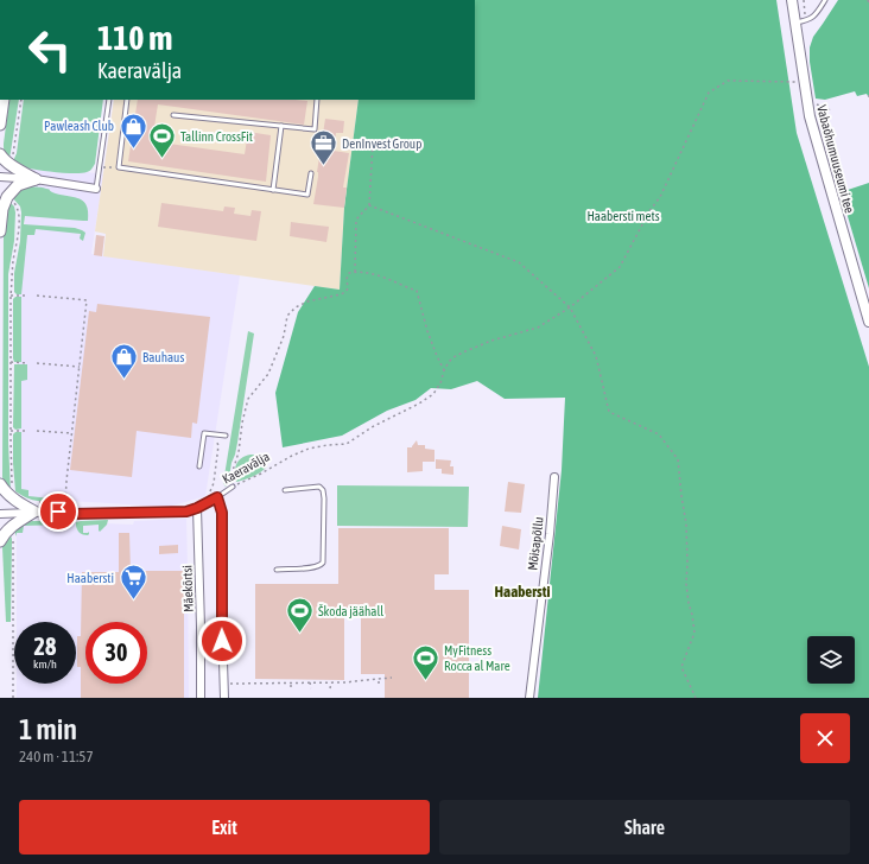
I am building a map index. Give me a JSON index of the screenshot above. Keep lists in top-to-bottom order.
{
  "streets": {
    "street": [
      "Vabaõhumuuseumi tee",
      "Kaeravälja",
      "Mõisapõllu",
      "Mäekõrtsi"
    ]
  },
  "crossings": [
    ["Kaeravälja", "Mäekõrtsi"]
  ],
  "districts": ["Haabersti"],
  "parks": ["Haabersti mets"],
  "places": {
    "shop": ["Pawleash Club", "Bauhaus"],
    "sports": ["Tallinn CrossFit", "Škoda jäähall", "MyFitness Rocca al Mare"],
    "office": ["DenInvest Group"],
    "supermarket": ["Haabersti"]
  },
  "page": {
    "turn": ["110 m", "Kaeravälja"],
    "speed": "28 km/h",
    "limit": "30",
    "heading": ["1 min", "240 m · 11:57"],
    "buttons": ["Exit", "Share"]
  }
}
